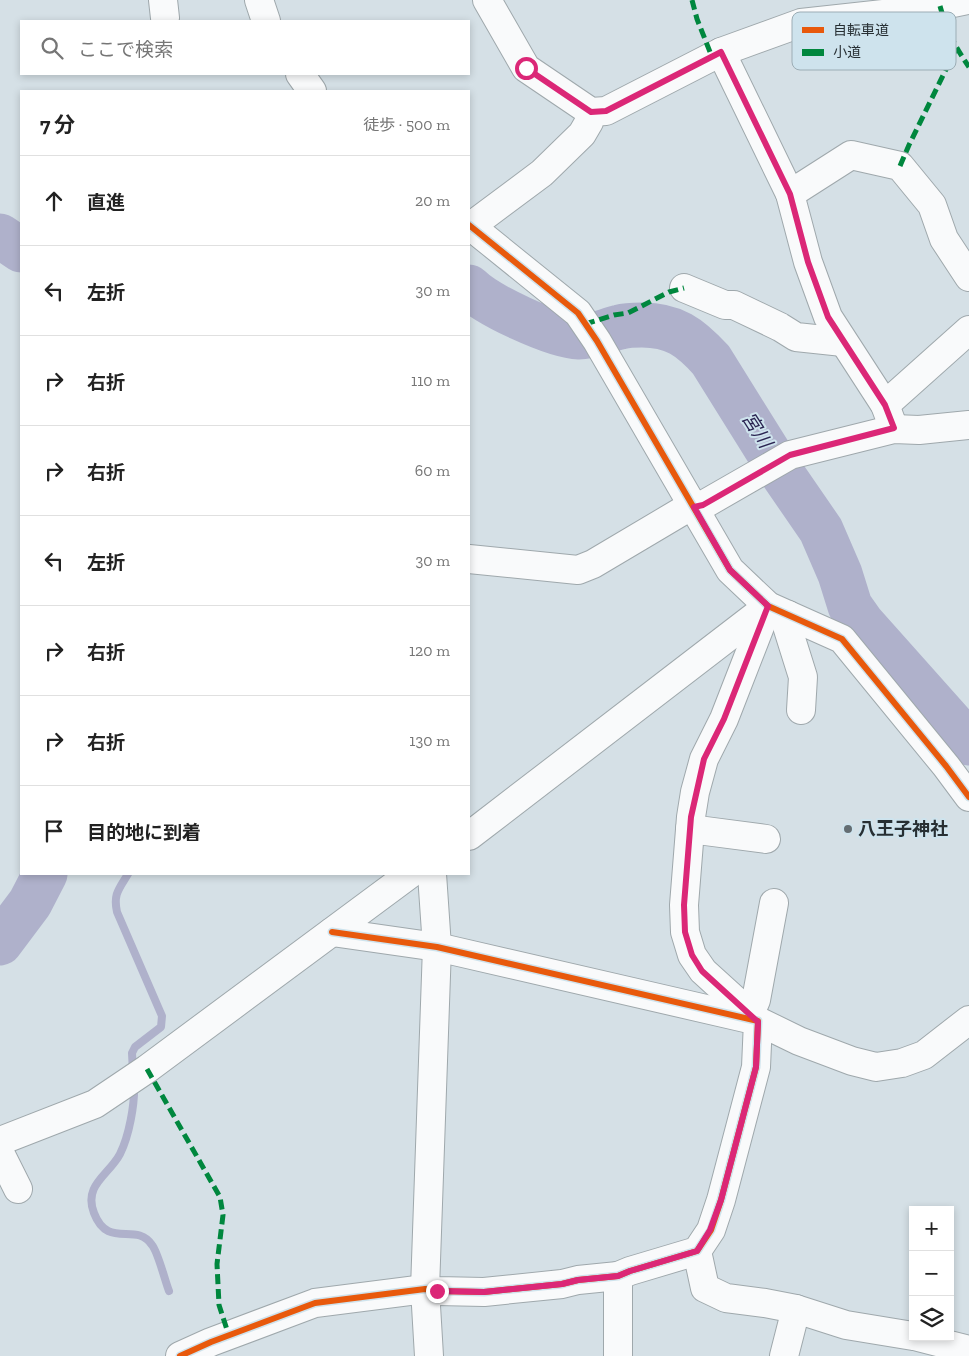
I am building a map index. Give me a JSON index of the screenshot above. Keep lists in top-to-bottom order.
{
  "water": ["宮川"],
  "places": ["八王子神社"],
  "legend": ["自転車道", "小道"],
  "page": {
    "search": "ここで検索",
    "heading": ["7 分", "徒歩 · 500 m"],
    "list": [
      ["直進", "20 m"],
      ["左折", "30 m"],
      ["右折", "110 m"],
      ["右折", "60 m"],
      ["左折", "30 m"],
      ["右折", "120 m"],
      ["右折", "130 m"],
      "目的地に到着"
    ],
    "map_buttons": ["+", "−"]
  }
}
